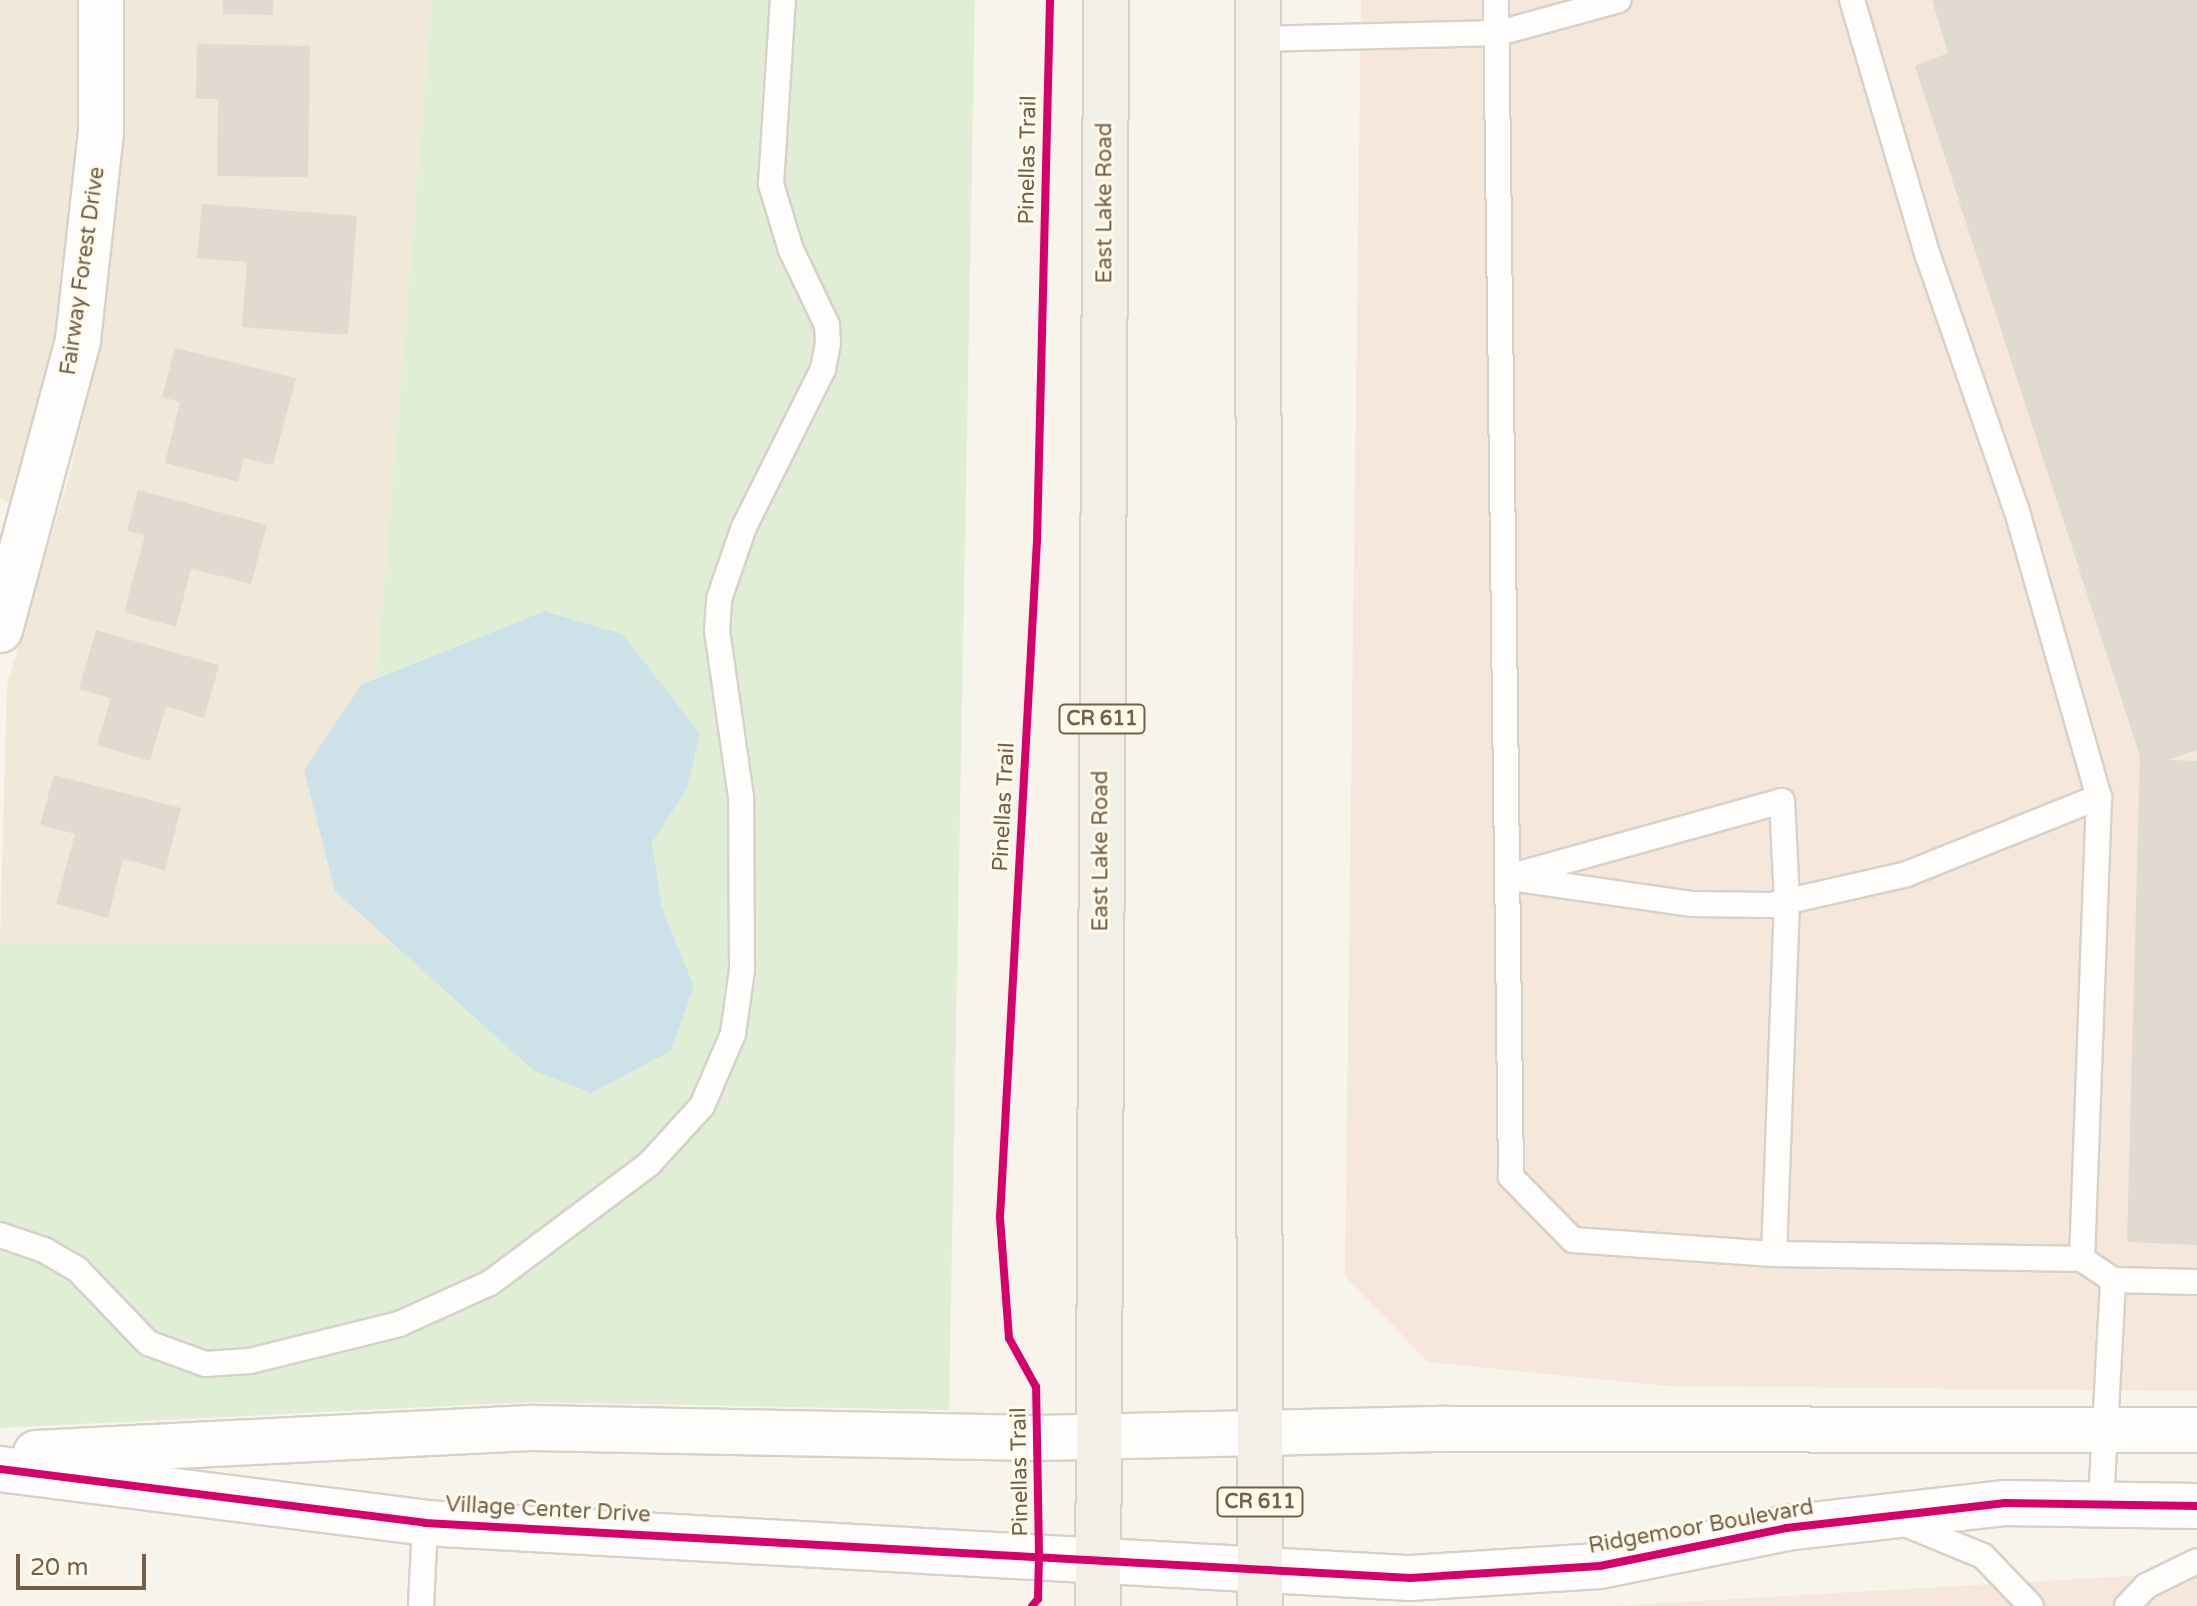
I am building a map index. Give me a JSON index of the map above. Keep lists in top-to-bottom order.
{
  "streets": {
    "main road": ["East Lake Road", "CR 611"],
    "street": ["Fairway Forest Drive", "Village Center Drive", "Ridgemoor Boulevard"],
    "cycle path": ["Pinellas Trail"]
  },
  "crossings": [
    ["East Lake Road", "Village Center Drive"],
    ["East Lake Road", "Ridgemoor Boulevard"],
    ["CR 611", "Ridgemoor Boulevard"],
    ["Village Center Drive", "Ridgemoor Boulevard"]
  ],
  "scale_bar": "20 m"
}
